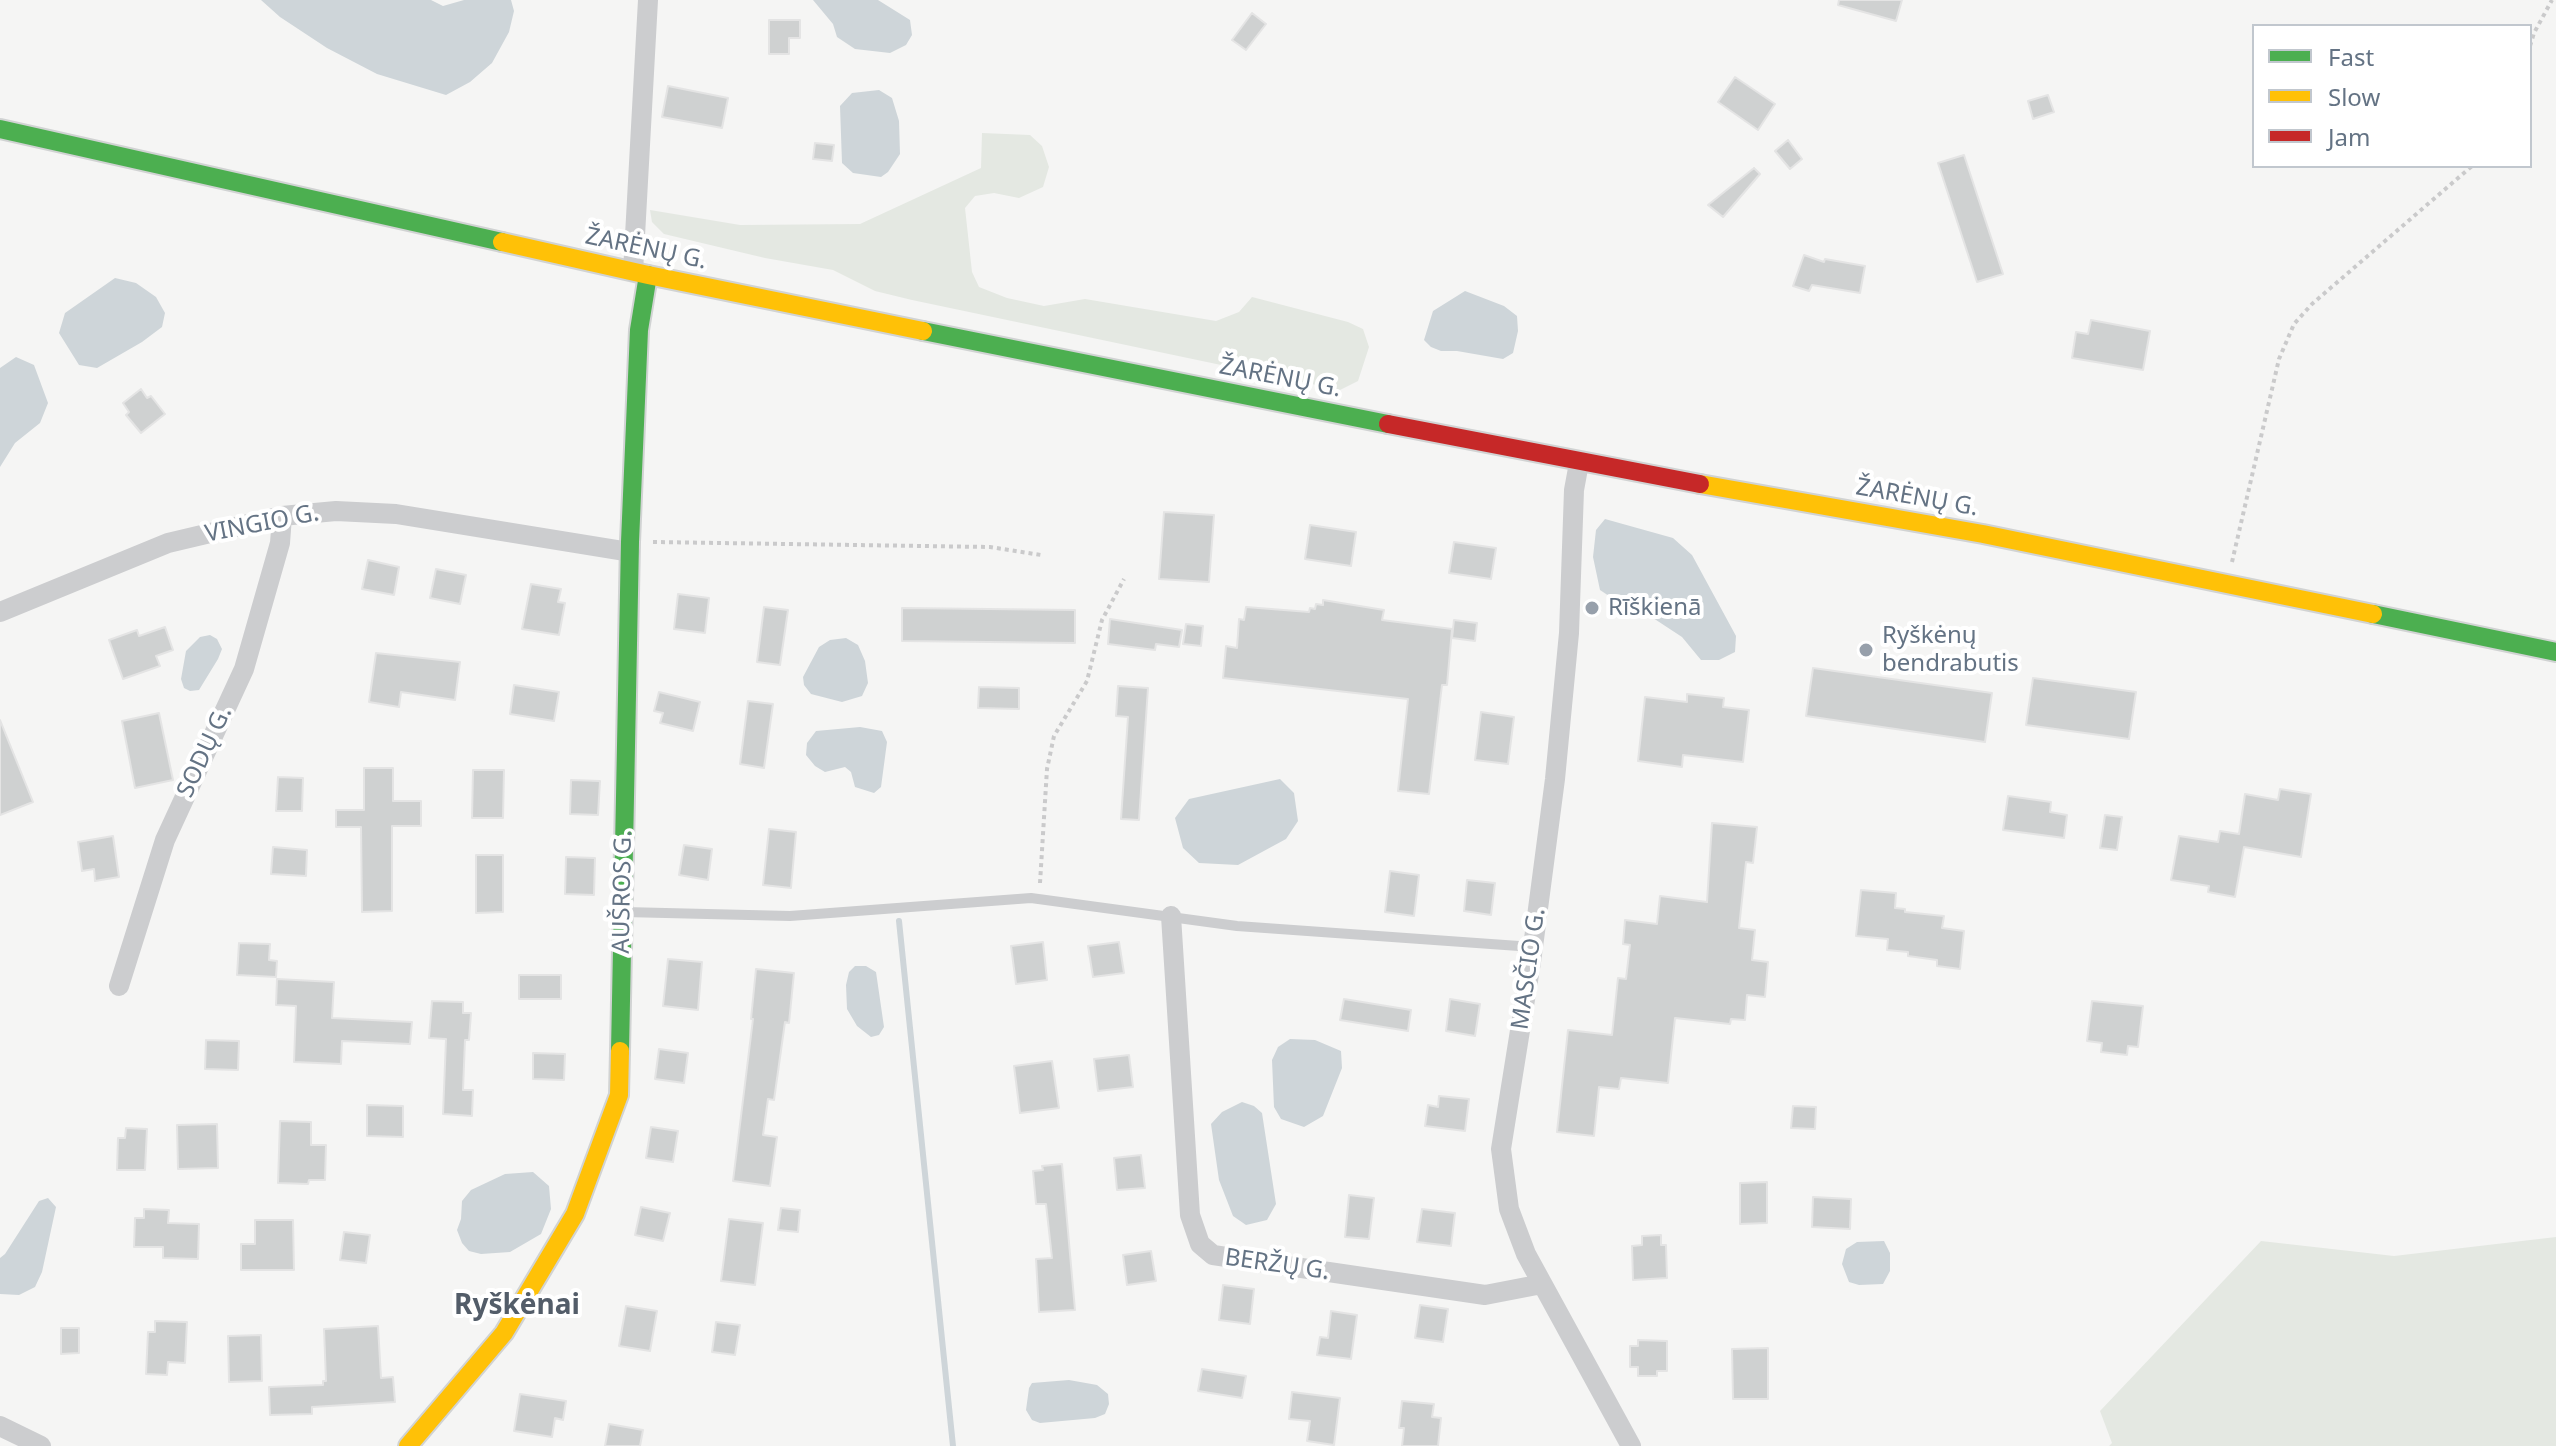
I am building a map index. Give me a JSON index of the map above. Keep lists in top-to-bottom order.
{
  "streets": {
    "main road": ["ŽARĖNŲ G.", "AUŠROS G."],
    "street": [
      "VINGIO G.",
      "SODŲ G.",
      "MASČIO G.",
      "BERŽŲ G."
    ]
  },
  "crossings": [
    ["ŽARĖNŲ G.", "AUŠROS G."],
    ["ŽARĖNŲ G.", "MASČIO G."],
    ["VINGIO G.", "SODŲ G."],
    ["VINGIO G.", "AUŠROS G."],
    ["MASČIO G.", "BERŽŲ G."]
  ],
  "districts": ["Ryškėnai"],
  "places": ["Rīškienā", "Ryškėnų bendrabutis"],
  "legend": ["Fast", "Slow", "Jam"]
}
